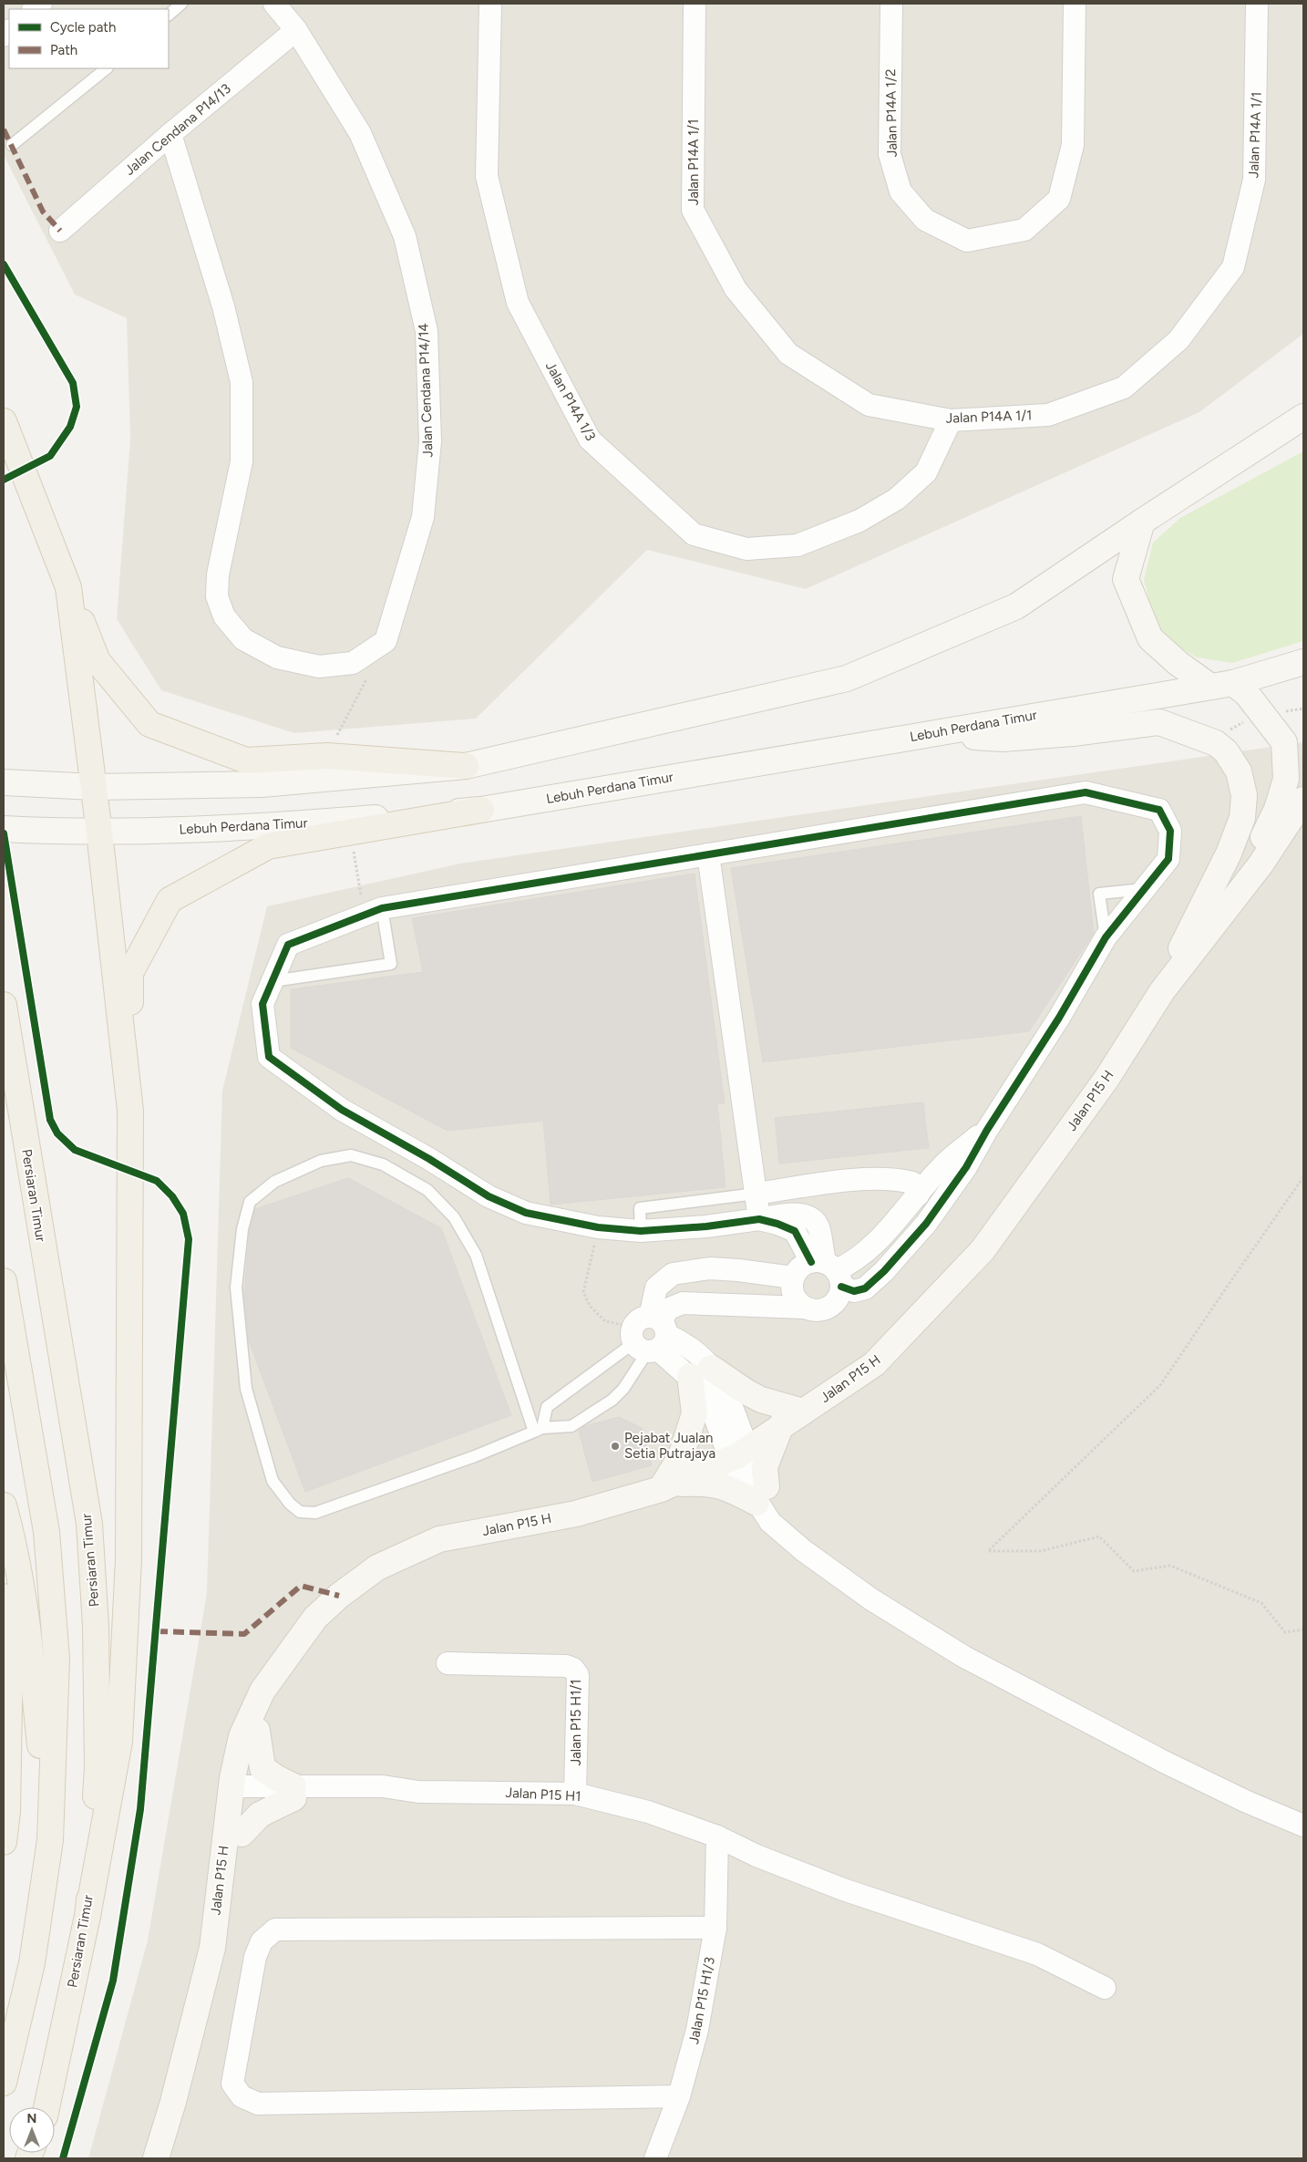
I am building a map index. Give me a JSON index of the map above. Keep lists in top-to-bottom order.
{
  "streets": {
    "main road": ["Lebuh Perdana Timur", "Jalan P15 H", "Persiaran Timur"],
    "street": [
      "Jalan P14A 1/2",
      "Jalan Cendana P14/13",
      "Jalan P14A 1/1",
      "Jalan Cendana P14/14",
      "Jalan P14A 1/3",
      "Jalan P15 H1/1",
      "Jalan P15 H1",
      "Jalan P15 H1/3"
    ]
  },
  "crossings": [
    ["Jalan Cendana P14/13", "Jalan Cendana P14/14"],
    ["Jalan P14A 1/1", "Jalan P14A 1/3"],
    ["Lebuh Perdana Timur", "Jalan P15 H"],
    ["Jalan P15 H", "Jalan P15 H1"],
    ["Jalan P15 H1/1", "Jalan P15 H1"],
    ["Jalan P15 H1", "Jalan P15 H1/3"]
  ],
  "places": ["Pejabat Jualan Setia Putrajaya"],
  "legend": ["Cycle path", "Path"],
  "north": "top"
}
